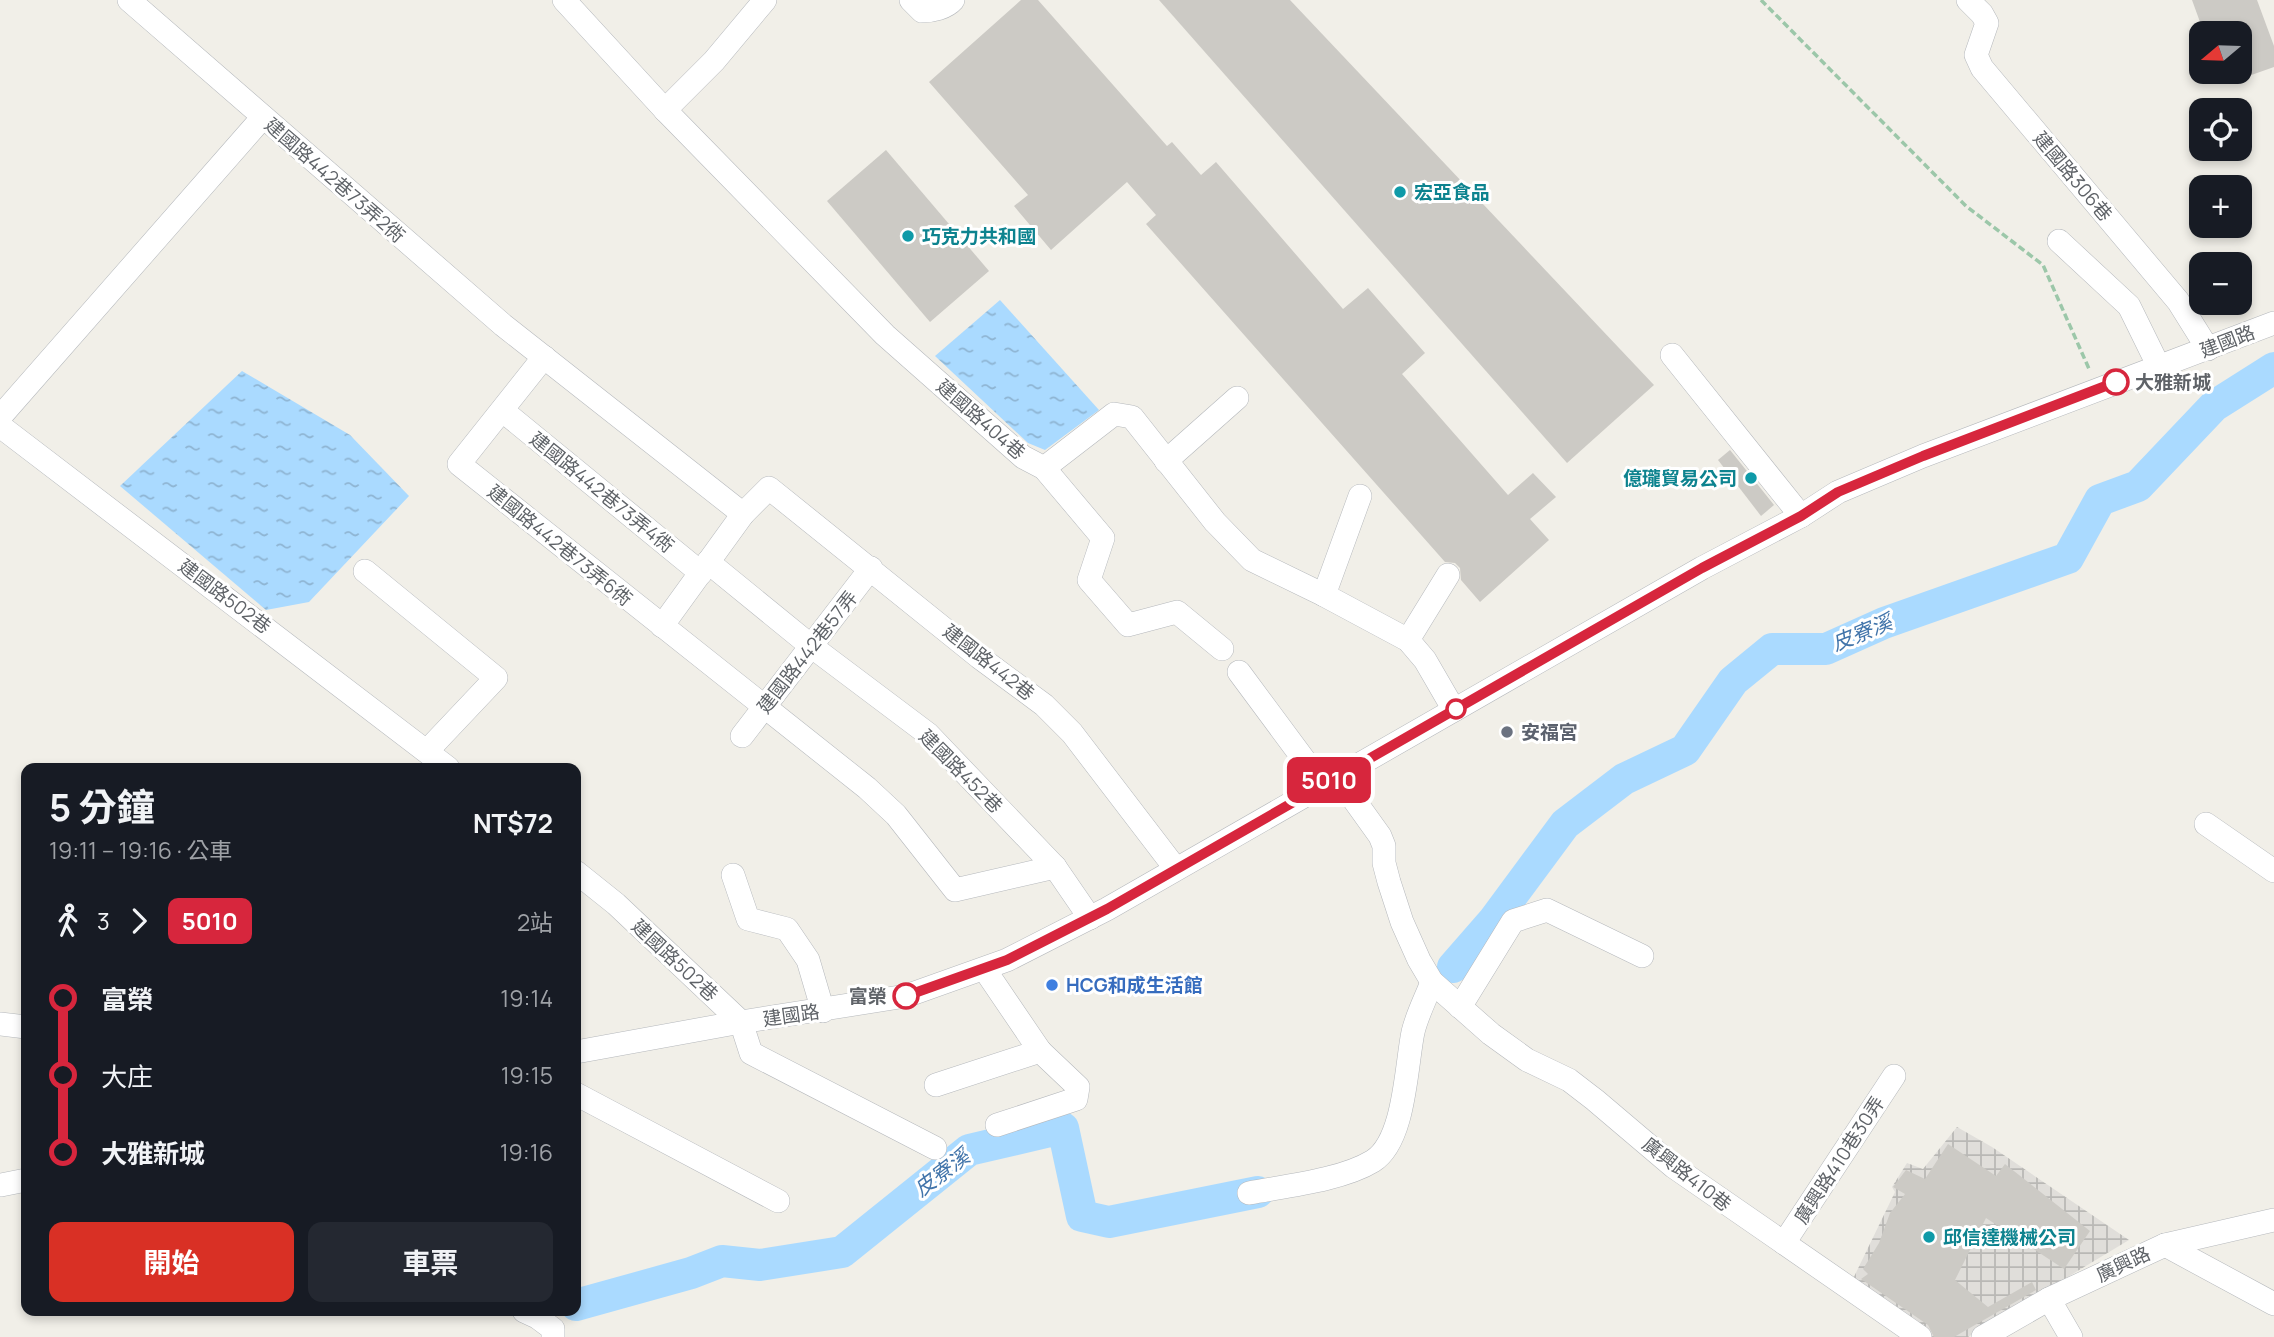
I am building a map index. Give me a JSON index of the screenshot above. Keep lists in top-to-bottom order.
{
  "streets": {
    "street": [
      "建國路306巷",
      "建國路442巷73弄2衖",
      "建國路",
      "建國路404巷",
      "建國路442巷73弄4衖",
      "建國路442巷73弄6衖",
      "建國路502巷",
      "建國路442巷57弄",
      "建國路442巷",
      "建國路452巷",
      "廣興路410巷30弄",
      "廣興路410巷",
      "廣興路"
    ]
  },
  "crossings": [
    ["建國路306巷", "建國路"],
    ["建國路442巷73弄2衖", "建國路442巷"],
    ["建國路", "建國路404巷"],
    ["建國路", "建國路502巷"],
    ["建國路", "建國路442巷"],
    ["建國路", "建國路452巷"],
    ["建國路442巷73弄4衖", "建國路442巷73弄6衖"],
    ["建國路442巷73弄4衖", "建國路442巷57弄"],
    ["建國路442巷73弄4衖", "建國路452巷"],
    ["建國路442巷73弄6衖", "建國路442巷57弄"],
    ["建國路442巷73弄6衖", "建國路452巷"],
    ["建國路442巷57弄", "建國路442巷"],
    ["建國路442巷57弄", "建國路452巷"],
    ["廣興路410巷30弄", "廣興路410巷"]
  ],
  "water": ["皮寮溪"],
  "places": [
    "宏亞食品",
    "巧克力共和國",
    "大雅新城",
    "億瓏貿易公司",
    "安福宮",
    "HCG和成生活館",
    "富榮",
    "邱信達機械公司"
  ],
  "lines": ["bus line 5010"],
  "north": "left",
  "page": {
    "on_map": "5010",
    "map_buttons": ["+", "−"],
    "heading": ["5 分鐘", "19:11 – 19:16 · 公車", "NT$72"],
    "legs": ["3", "5010", "2站"],
    "list": [
      {
        "name": "富榮",
        "value": "19:14"
      },
      {
        "name": "大庄",
        "value": "19:15"
      },
      {
        "name": "大雅新城",
        "value": "19:16"
      }
    ],
    "buttons": ["開始", "車票"]
  }
}
